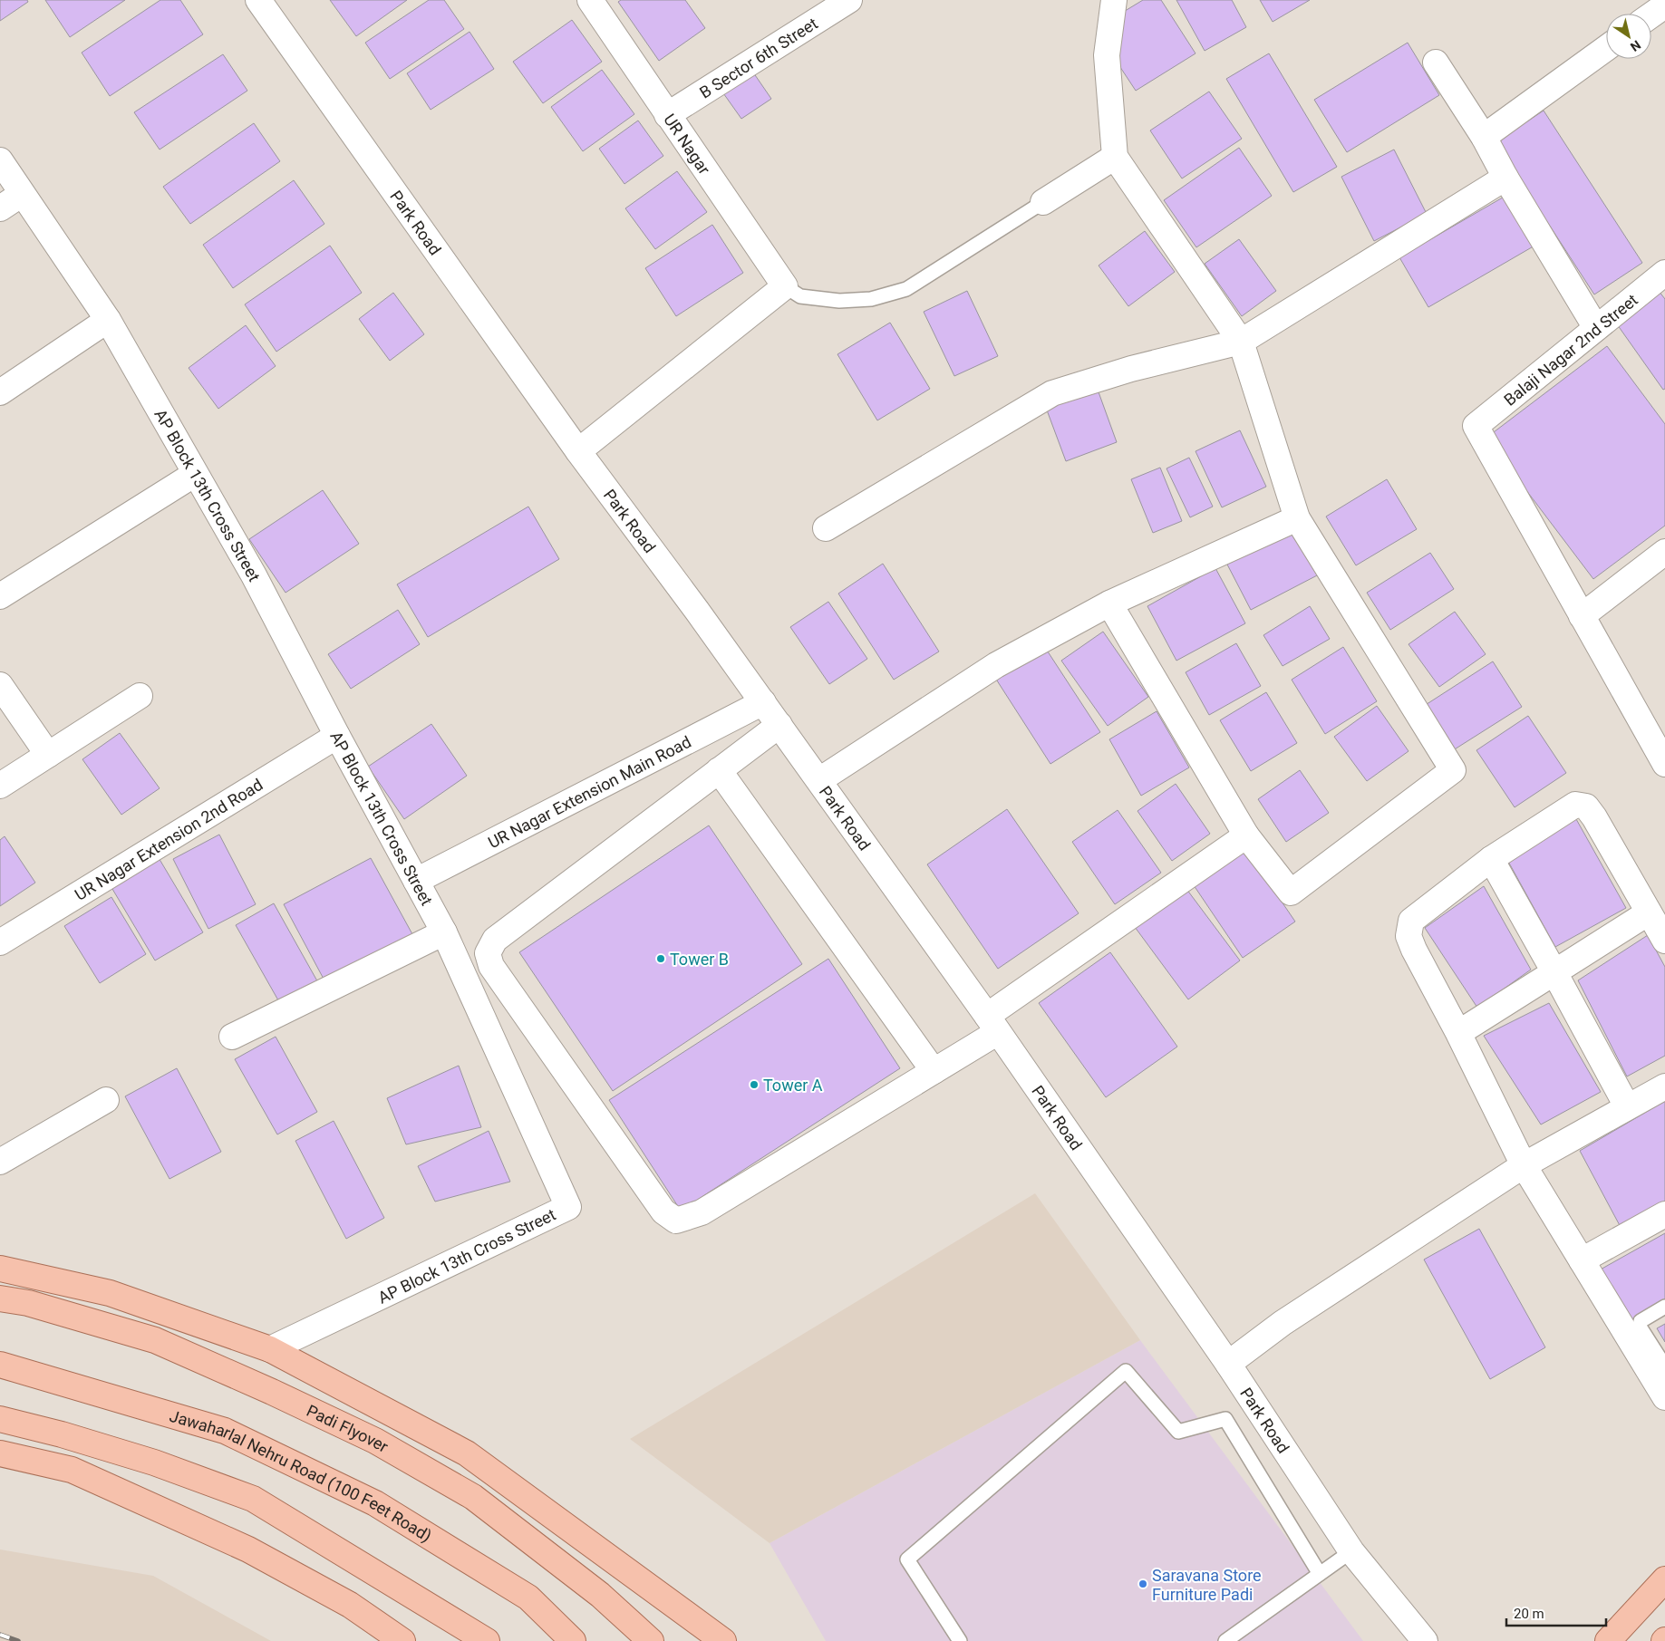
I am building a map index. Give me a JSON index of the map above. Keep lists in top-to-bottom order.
{
  "streets": {
    "main road": ["Padi Flyover", "Jawaharlal Nehru Road (100 Feet Road)"],
    "street": [
      "B Sector 6th Street",
      "UR Nagar",
      "Park Road",
      "Balaji Nagar 2nd Street",
      "AP Block 13th Cross Street",
      "UR Nagar Extension Main Road",
      "UR Nagar Extension 2nd Road"
    ]
  },
  "crossings": [
    ["B Sector 6th Street", "UR Nagar"],
    ["Park Road", "UR Nagar Extension Main Road"],
    ["AP Block 13th Cross Street", "UR Nagar Extension Main Road"],
    ["AP Block 13th Cross Street", "UR Nagar Extension 2nd Road"]
  ],
  "places": ["Tower B", "Tower A", "Saravana Store Furniture Padi"],
  "scale_bar": "20 m",
  "north": "bottom right"
}
